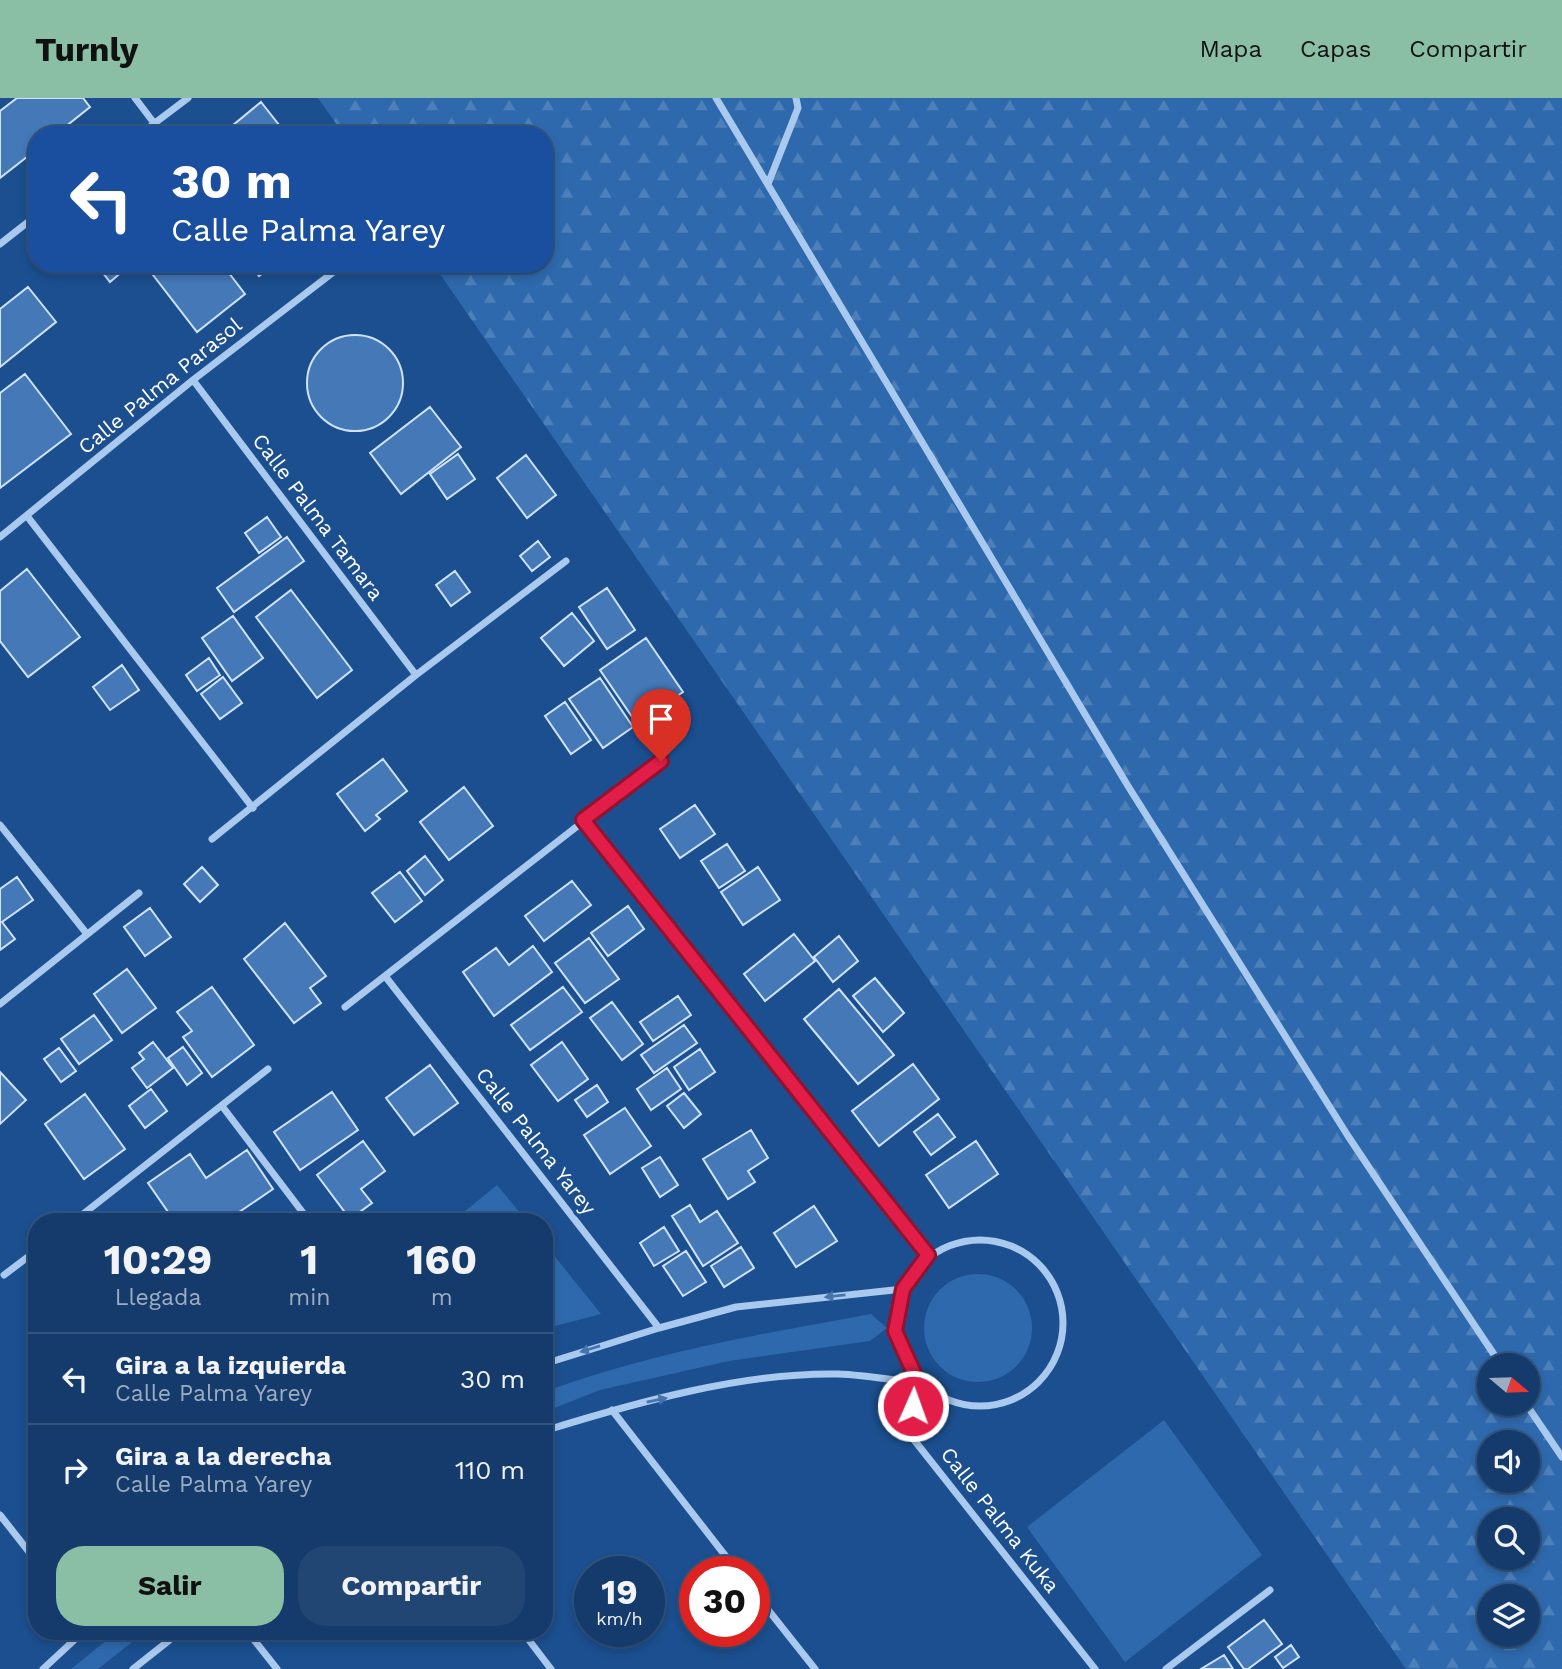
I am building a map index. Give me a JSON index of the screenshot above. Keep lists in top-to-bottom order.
{
  "streets": {
    "street": [
      "Calle Palma Parasol",
      "Calle Palma Tamara",
      "Calle Palma Yarey",
      "Calle Palma Kuka"
    ]
  },
  "crossings": [
    ["Calle Palma Parasol", "Calle Palma Tamara"]
  ],
  "north": "right",
  "page": {
    "header": "Turnly",
    "nav": ["Mapa", "Capas", "Compartir"],
    "turn": ["30 m", "Calle Palma Yarey"],
    "eta": [
      "10:29",
      "Llegada",
      "1",
      "min",
      "160",
      "m"
    ],
    "list": [
      {
        "name": "Gira a la izquierda",
        "note": "Calle Palma Yarey",
        "value": "30 m"
      },
      {
        "name": "Gira a la derecha",
        "note": "Calle Palma Yarey",
        "value": "110 m"
      }
    ],
    "buttons": ["Salir", "Compartir"],
    "speed": "19 km/h",
    "limit": "30"
  }
}
